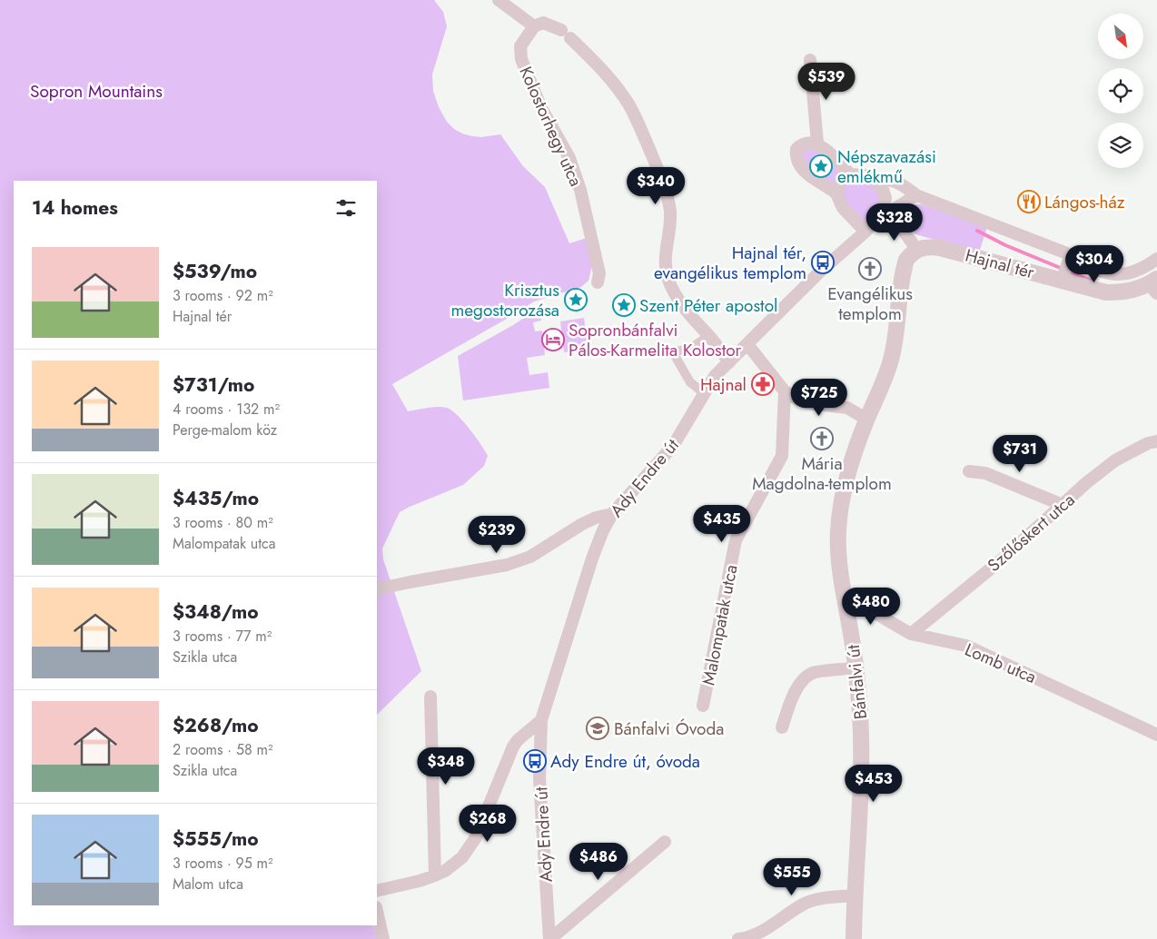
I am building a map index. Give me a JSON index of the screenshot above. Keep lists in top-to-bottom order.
{
  "streets": {
    "street": [
      "Kolostorhegy utca",
      "Hajnal tér",
      "Ady Endre út",
      "Szőlőskert utca",
      "Malompatak utca",
      "Lomb utca",
      "Bánfalvi út"
    ]
  },
  "crossings": [
    ["Hajnal tér", "Ady Endre út"],
    ["Hajnal tér", "Bánfalvi út"],
    ["Szőlőskert utca", "Lomb utca"],
    ["Lomb utca", "Bánfalvi út"]
  ],
  "parks": ["Sopron Mountains"],
  "places": {
    "place": ["Népszavazási emlékmű", "Krisztus megostorozása", "Szent Péter apostol"],
    "restaurant": ["Lángos-ház"],
    "bus stop": ["Hajnal tér, evangélikus templom", "Ady Endre út, óvoda"],
    "church": ["Evangélikus templom", "Mária Magdolna-templom"],
    "hotel": ["Sopronbánfalvi Pálos-Karmelita Kolostor"],
    "pharmacy": ["Hajnal"],
    "school or university": ["Bánfalvi Óvoda"]
  },
  "north": "bottom right",
  "page": {
    "price": [
      "$539",
      "$340",
      "$328",
      "$304",
      "$725",
      "$731",
      "$435",
      "$239",
      "$480",
      "$348",
      "$453",
      "$268",
      "$486",
      "$555"
    ],
    "heading": "14 homes",
    "list": [
      {
        "name": "$539/mo",
        "note": "3 rooms · 92 m² · Hajnal tér"
      },
      {
        "name": "$731/mo",
        "note": "4 rooms · 132 m² · Perge-malom köz"
      },
      {
        "name": "$435/mo",
        "note": "3 rooms · 80 m² · Malompatak utca"
      },
      {
        "name": "$348/mo",
        "note": "3 rooms · 77 m² · Szikla utca"
      },
      {
        "name": "$268/mo",
        "note": "2 rooms · 58 m² · Szikla utca"
      },
      {
        "name": "$555/mo",
        "note": "3 rooms · 95 m² · Malom utca"
      }
    ]
  }
}
